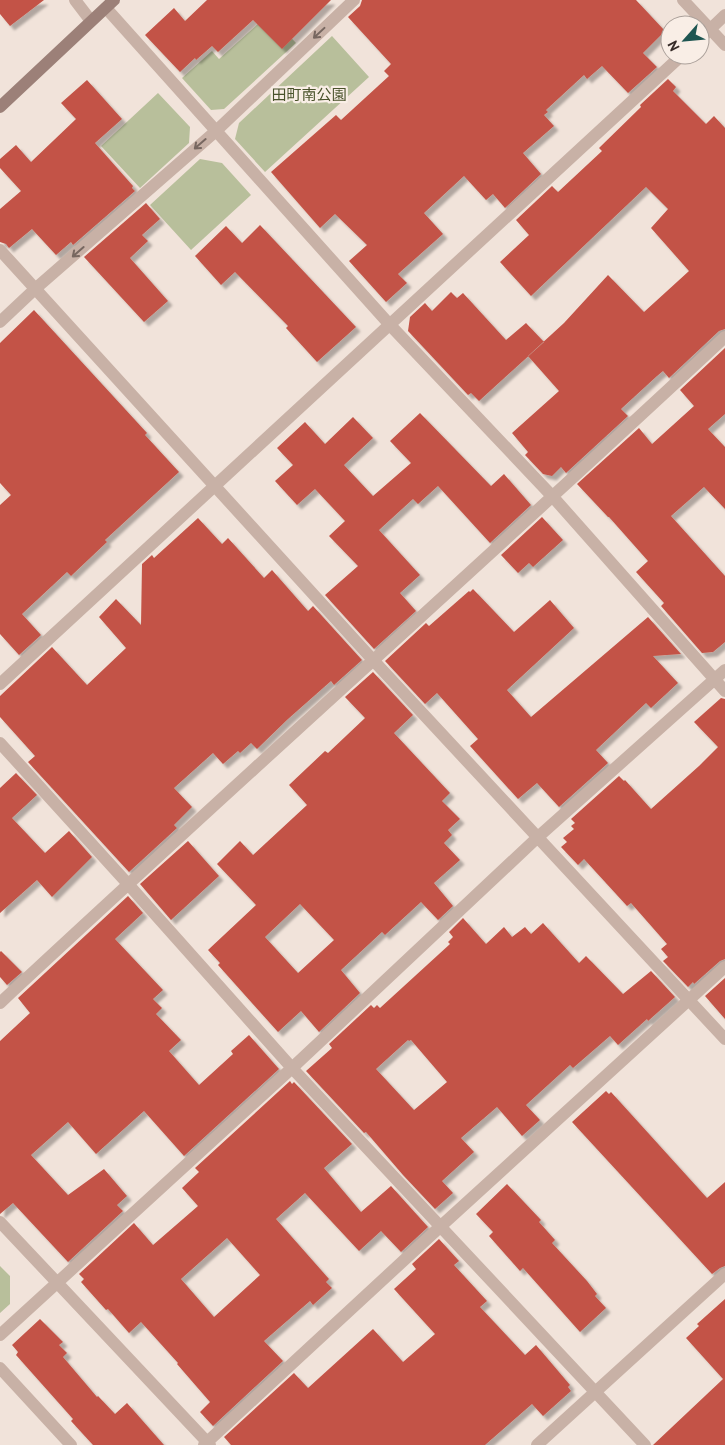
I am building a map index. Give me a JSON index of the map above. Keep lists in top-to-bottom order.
{
  "parks": ["田町南公園"],
  "north": "bottom left"
}
